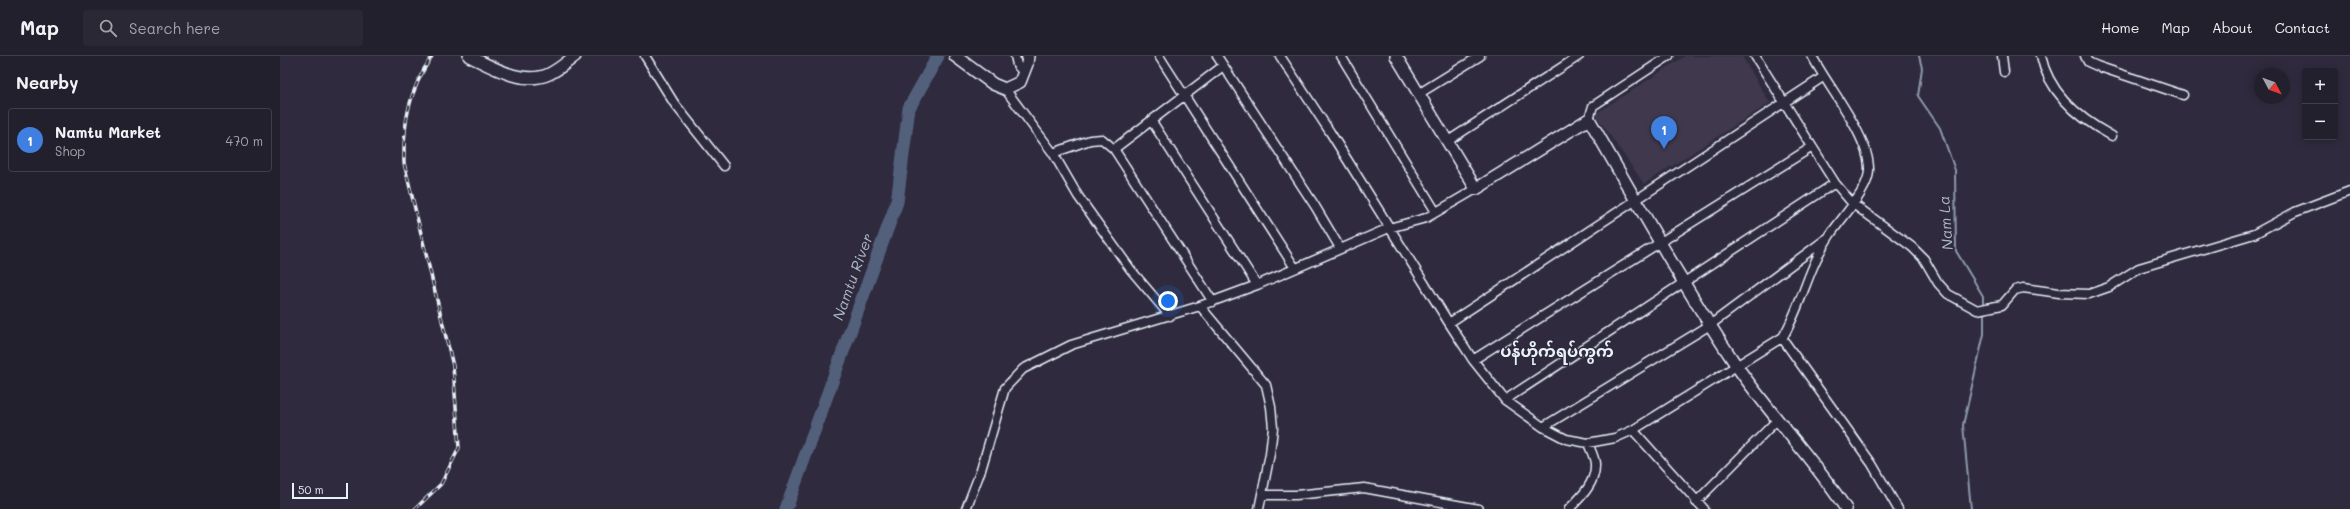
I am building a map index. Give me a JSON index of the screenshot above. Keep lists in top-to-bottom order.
{
  "districts": ["ပန်ဟိုက်ရပ်ကွက်"],
  "water": ["Nam La", "Namtu River"],
  "scale_bar": "50 m",
  "north": "bottom right",
  "page": {
    "header": "Map",
    "search": "Search here",
    "nav": [
      "Home",
      "Map",
      "About",
      "Contact"
    ],
    "heading": "Nearby",
    "map_buttons": ["+", "−"],
    "list": [
      {
        "mark": "1",
        "name": "Namtu Market",
        "note": "Shop",
        "value": "470 m"
      }
    ],
    "pins": "1",
    "scale": "50 m"
  }
}
